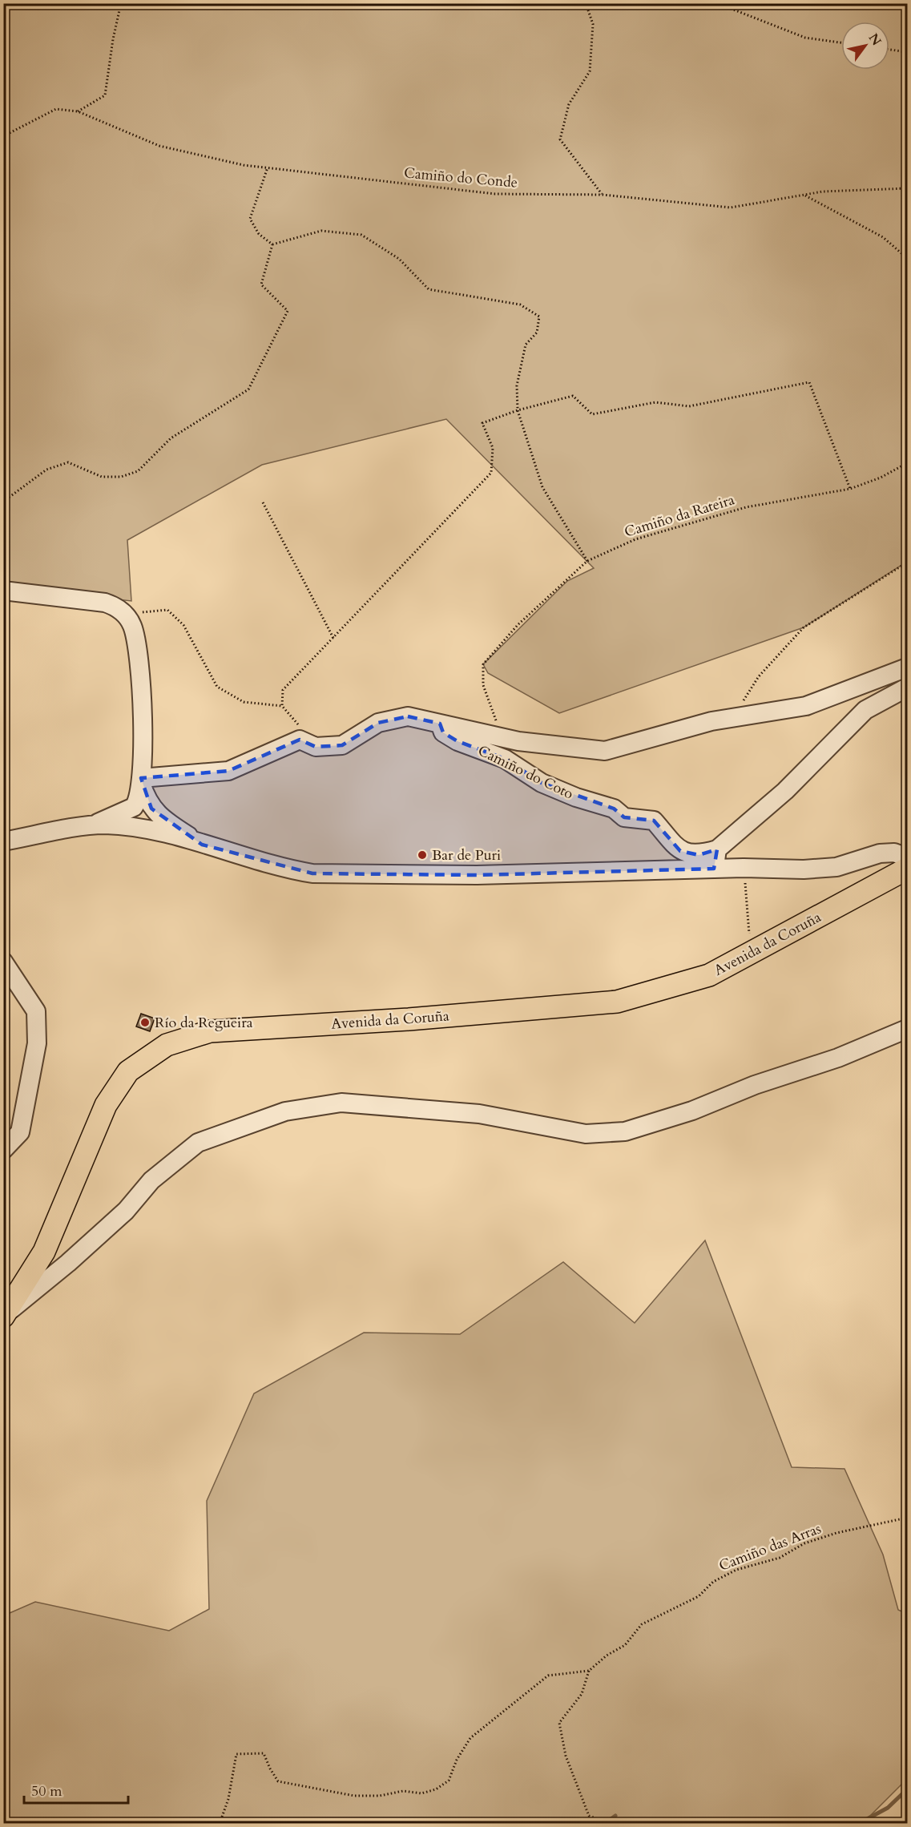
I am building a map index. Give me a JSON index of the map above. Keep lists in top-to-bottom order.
{
  "streets": {
    "main road": ["Avenida da Coruña"],
    "street": ["Camiño do Coto"],
    "path": ["Camiño do Conde", "Camiño da Rateira", "Camiño das Arras"]
  },
  "places": ["Bar de Puri", "Río da Regueira"],
  "scale_bar": "50 m",
  "north": "top right"
}
